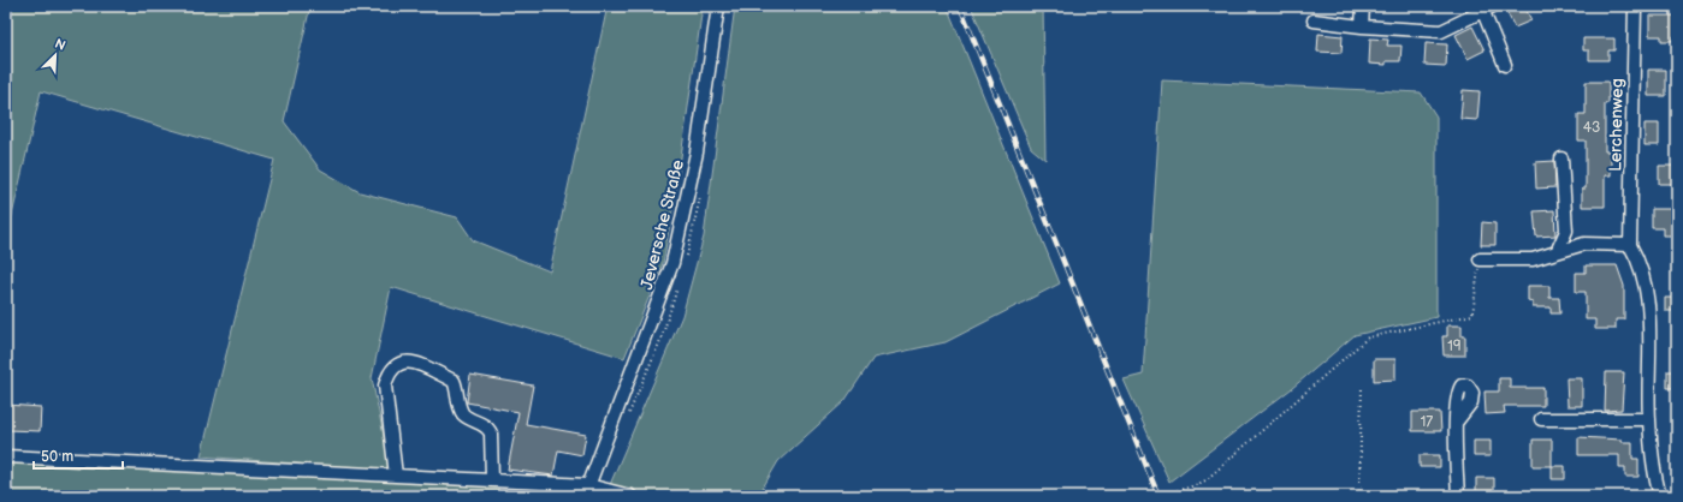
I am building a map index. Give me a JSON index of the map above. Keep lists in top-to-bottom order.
{
  "streets": {
    "street": ["Lerchenweg", "Jeversche Straße"]
  },
  "house_numbers": ["43", "19", "17"],
  "scale_bar": "50 m",
  "north": "top right"
}
